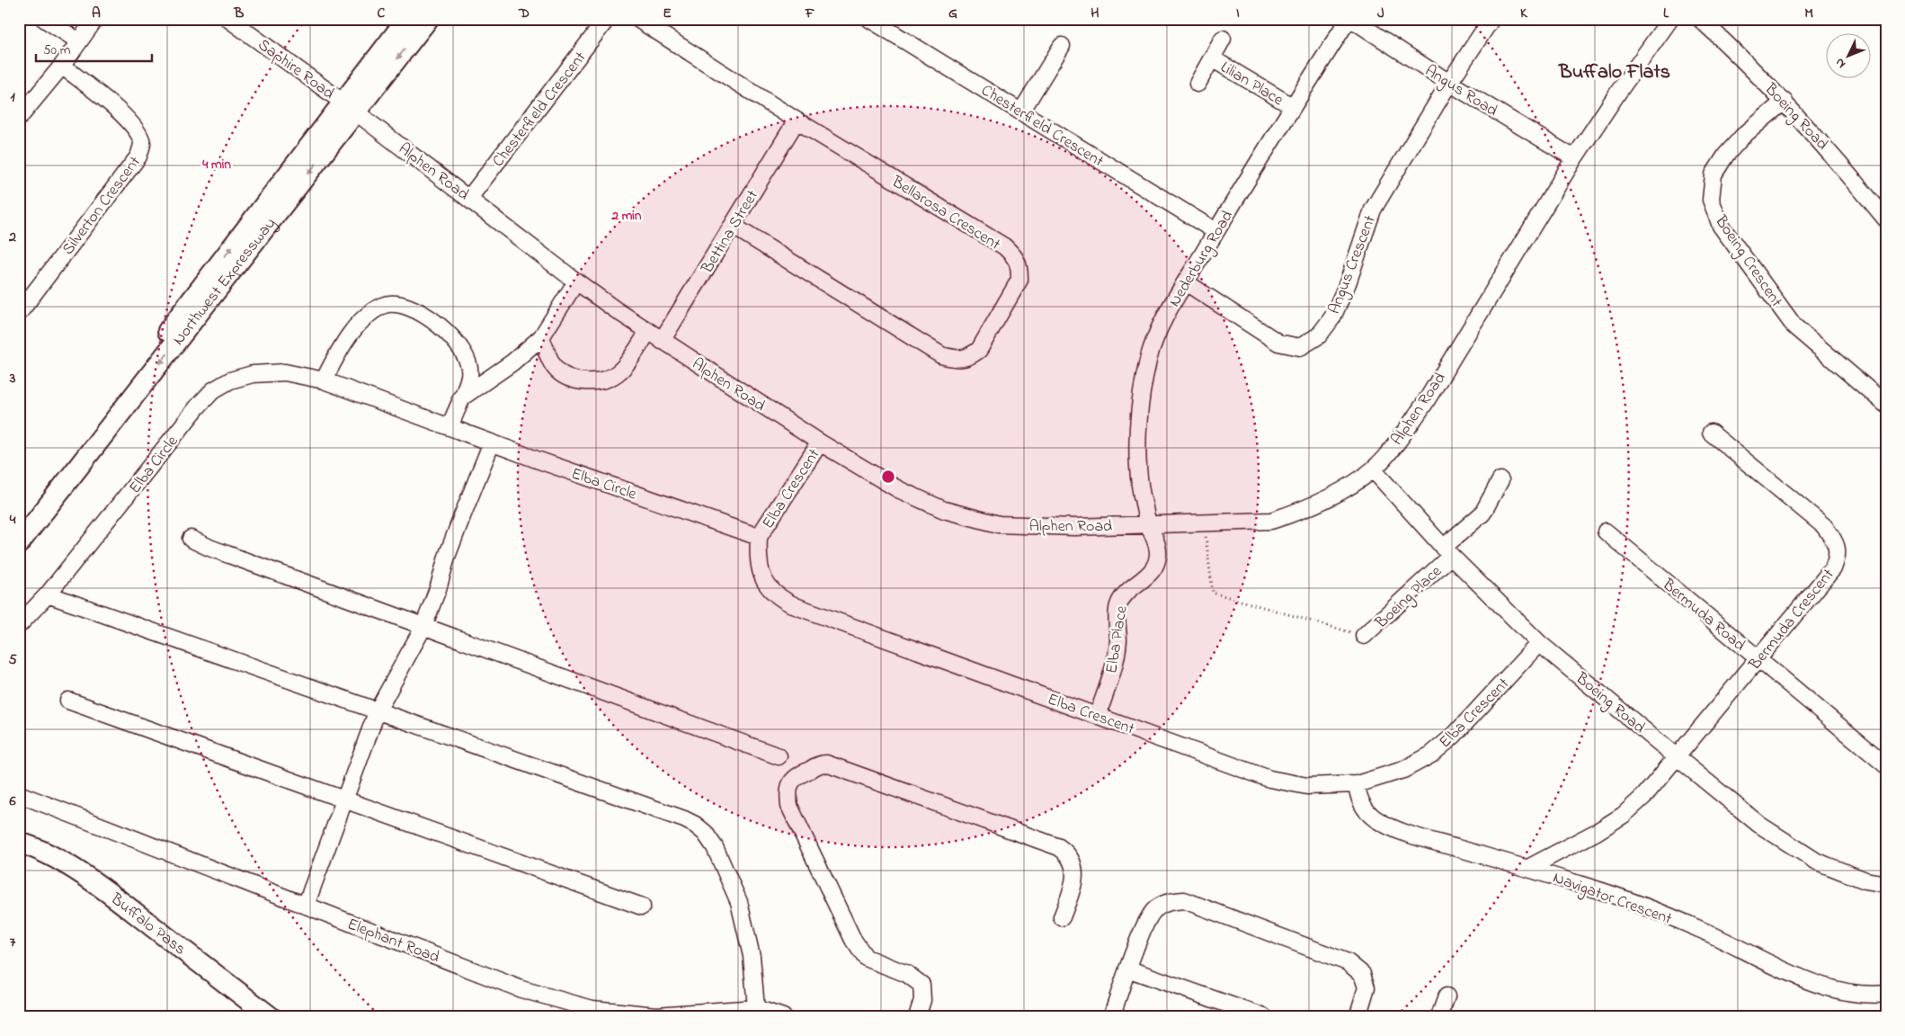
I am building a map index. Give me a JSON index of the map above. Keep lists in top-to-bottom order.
{
  "streets": {
    "main road": ["Northwest Expressway", "Buffalo Pass"],
    "street": [
      "Saphire Road",
      "Lilian Place",
      "Angus Road",
      "Chesterfield Crescent",
      "Boeing Road",
      "Alphen Road",
      "Silverton Crescent",
      "Bellarosa Crescent",
      "Bettina Street",
      "Nederburg Road",
      "Boeing Crescent",
      "Angus Crescent",
      "Elba Circle",
      "Elba Crescent",
      "Boeing Place",
      "Bermuda Road",
      "Bermuda Crescent",
      "Elba Place",
      "Navigator Crescent",
      "Elephant Road"
    ]
  },
  "crossings": [
    ["Saphire Road", "Alphen Road"],
    ["Saphire Road", "Northwest Expressway"],
    ["Lilian Place", "Nederburg Road"],
    ["Angus Road", "Alphen Road"],
    ["Angus Road", "Nederburg Road"],
    ["Angus Road", "Angus Crescent"],
    ["Chesterfield Crescent", "Alphen Road"],
    ["Chesterfield Crescent", "Nederburg Road"],
    ["Boeing Road", "Alphen Road"],
    ["Boeing Road", "Boeing Crescent"],
    ["Boeing Road", "Elba Crescent"],
    ["Boeing Road", "Boeing Place"],
    ["Boeing Road", "Bermuda Crescent"],
    ["Alphen Road", "Bettina Street"],
    ["Alphen Road", "Nederburg Road"],
    ["Alphen Road", "Northwest Expressway"],
    ["Alphen Road", "Elba Crescent"],
    ["Alphen Road", "Elba Place"],
    ["Bellarosa Crescent", "Bettina Street"],
    ["Nederburg Road", "Angus Crescent"],
    ["Nederburg Road", "Elba Place"],
    ["Elba Circle", "Elba Crescent"],
    ["Elba Crescent", "Elba Place"],
    ["Elba Crescent", "Navigator Crescent"],
    ["Bermuda Road", "Bermuda Crescent"],
    ["Bermuda Crescent", "Navigator Crescent"]
  ],
  "districts": ["Buffalo Flats"],
  "scale_bar": "50 m",
  "north": "bottom left",
  "grid": {
    "columns": [
      "A",
      "B",
      "C",
      "D",
      "E",
      "F",
      "G",
      "H",
      "I",
      "J",
      "K",
      "L",
      "M"
    ],
    "rows": [
      "1",
      "2",
      "3",
      "4",
      "5",
      "6",
      "7"
    ]
  },
  "rings": ["4 min", "2 min"]
}
